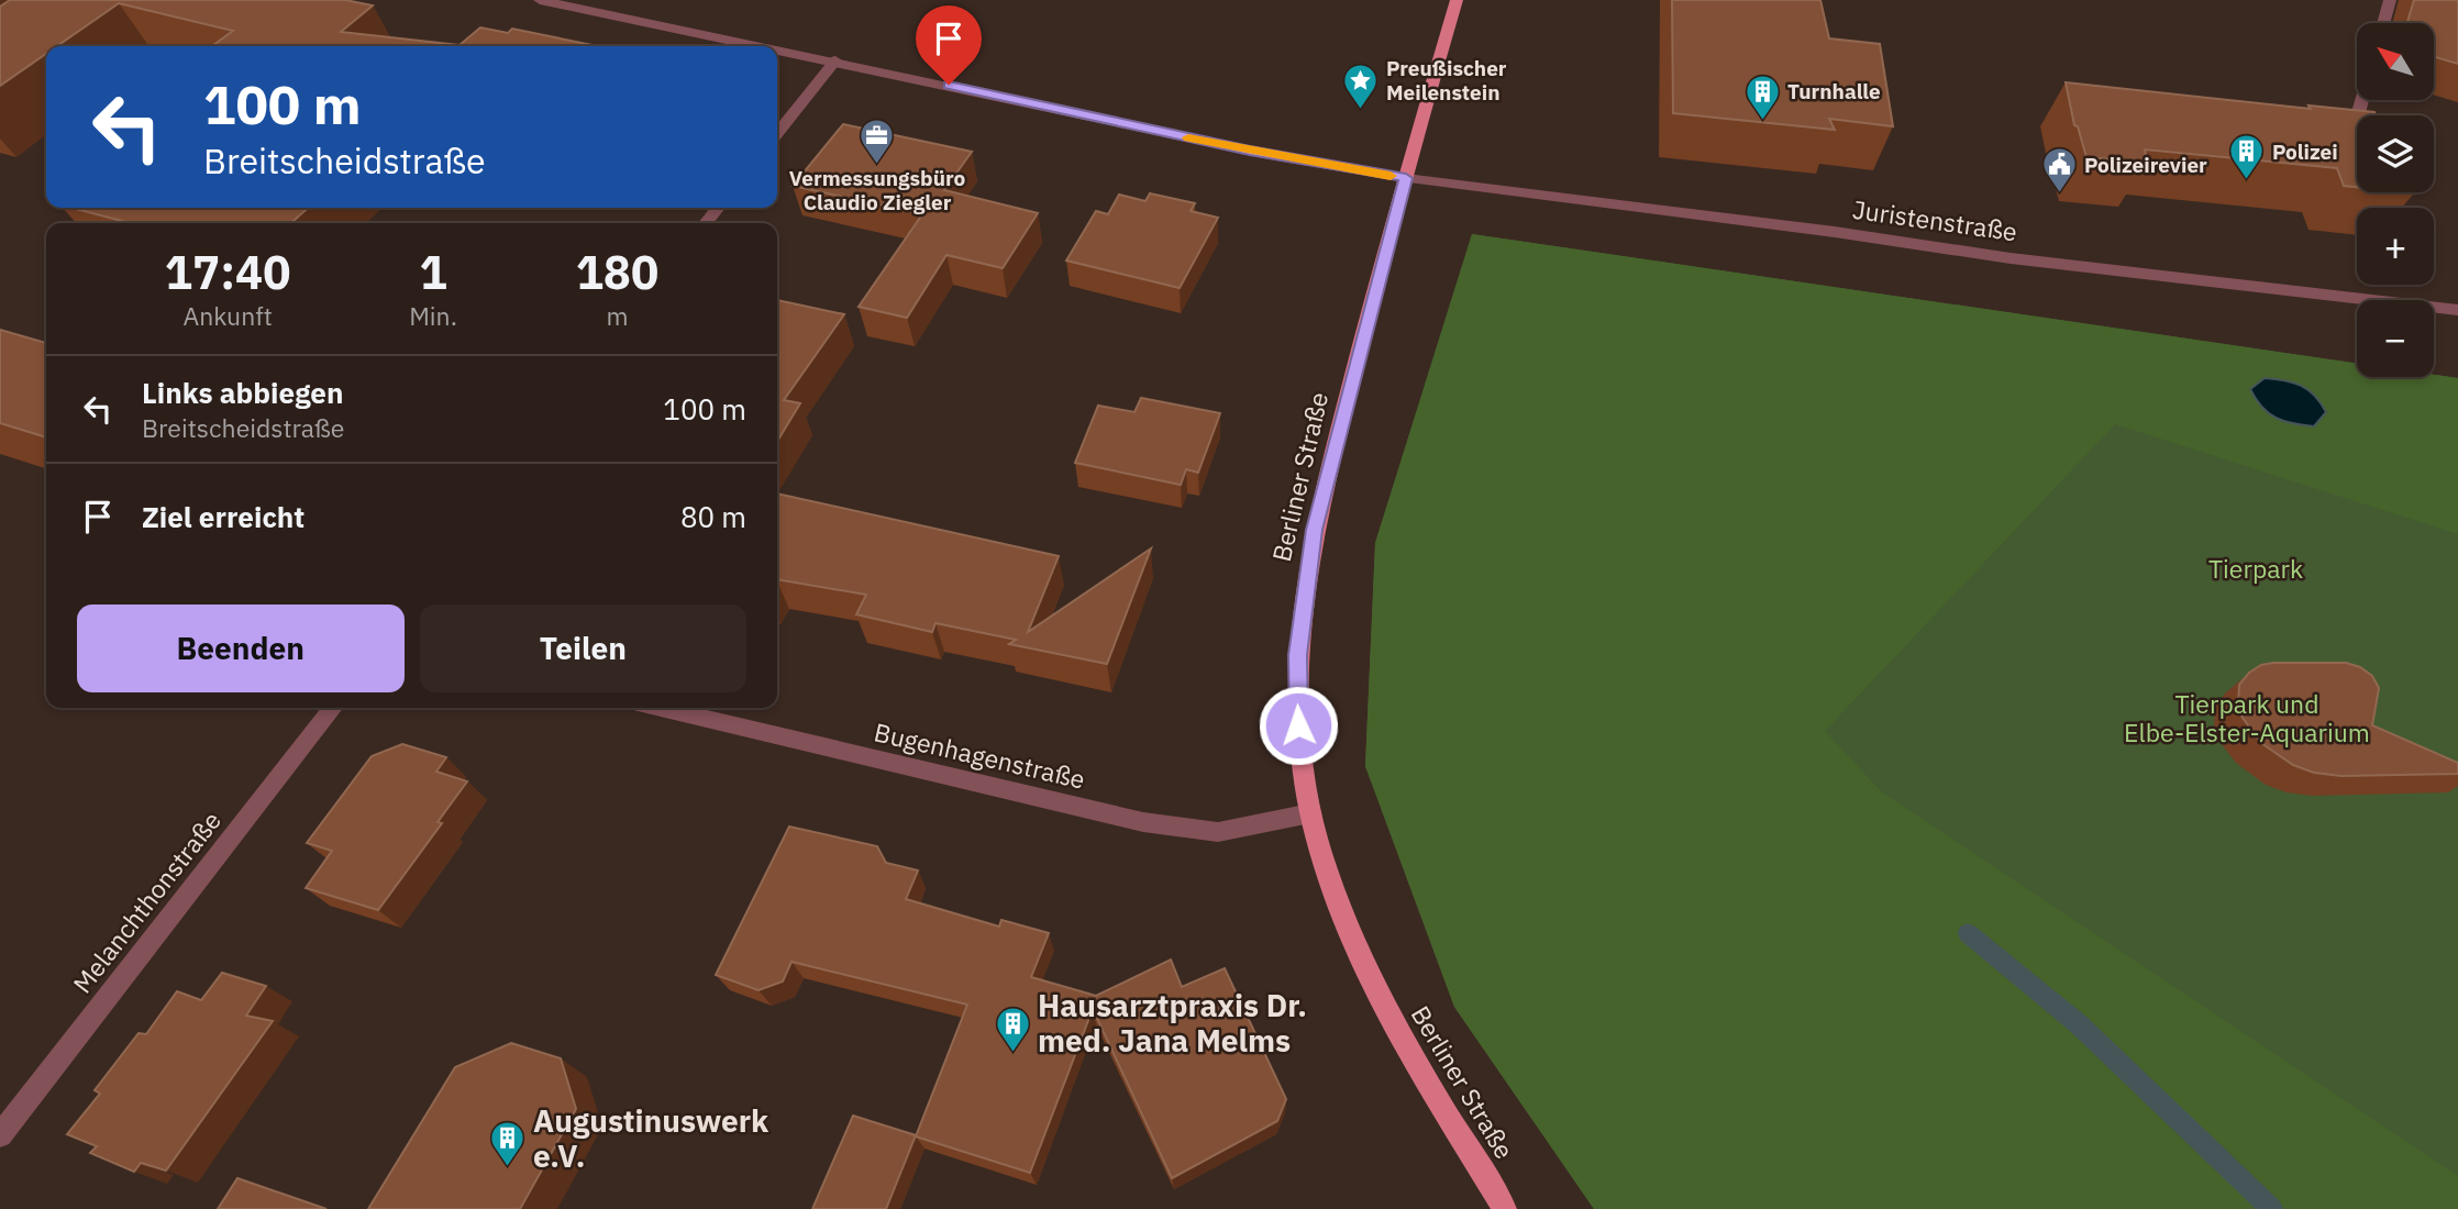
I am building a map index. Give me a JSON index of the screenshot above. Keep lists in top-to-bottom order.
{
  "streets": {
    "main road": ["Berliner Straße"],
    "street": ["Juristenstraße", "Bugenhagenstraße", "Melanchthonstraße"]
  },
  "crossings": [
    ["Juristenstraße", "Berliner Straße"],
    ["Berliner Straße", "Bugenhagenstraße"]
  ],
  "parks": ["Tierpark", "Tierpark und Elbe-Elster-Aquarium"],
  "places": {
    "place": ["Preußischer Meilenstein"],
    "building": [
      "Turnhalle",
      "Polizei",
      "Hausarztpraxis Dr. med. Jana Melms",
      "Augustinuswerk e.V."
    ],
    "office": ["Vermessungsbüro Claudio Ziegler"],
    "public building": ["Polizeirevier"]
  },
  "north": "top left",
  "page": {
    "map_buttons": ["+", "−"],
    "turn": ["100 m", "Breitscheidstraße"],
    "eta": [
      "17:40",
      "Ankunft",
      "1",
      "Min.",
      "180",
      "m"
    ],
    "list": [
      {
        "name": "Links abbiegen",
        "note": "Breitscheidstraße",
        "value": "100 m"
      },
      {
        "name": "Ziel erreicht",
        "value": "80 m"
      }
    ],
    "buttons": ["Beenden", "Teilen"]
  }
}
